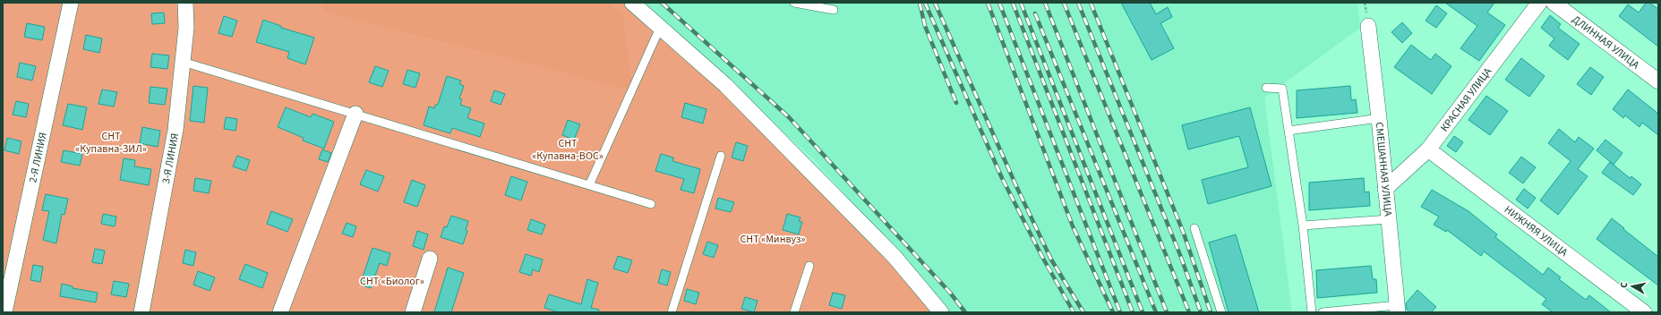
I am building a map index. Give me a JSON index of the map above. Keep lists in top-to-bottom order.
{
  "streets": {
    "street": [
      "ДЛИННАЯ УЛИЦА",
      "КРАСНАЯ УЛИЦА",
      "2-Я ЛИНИЯ",
      "3-Я ЛИНИЯ",
      "СМЕШАННАЯ УЛИЦА",
      "НИЖНЯЯ УЛИЦА"
    ]
  },
  "crossings": [
    ["КРАСНАЯ УЛИЦА", "СМЕШАННАЯ УЛИЦА"],
    ["КРАСНАЯ УЛИЦА", "НИЖНЯЯ УЛИЦА"]
  ],
  "parks": [
    "СНТ «Купавна-ЗИЛ»",
    "СНТ «Купавна-ВОС»",
    "СНТ «Минвуз»",
    "СНТ «Биолог»"
  ],
  "north": "left"
}
